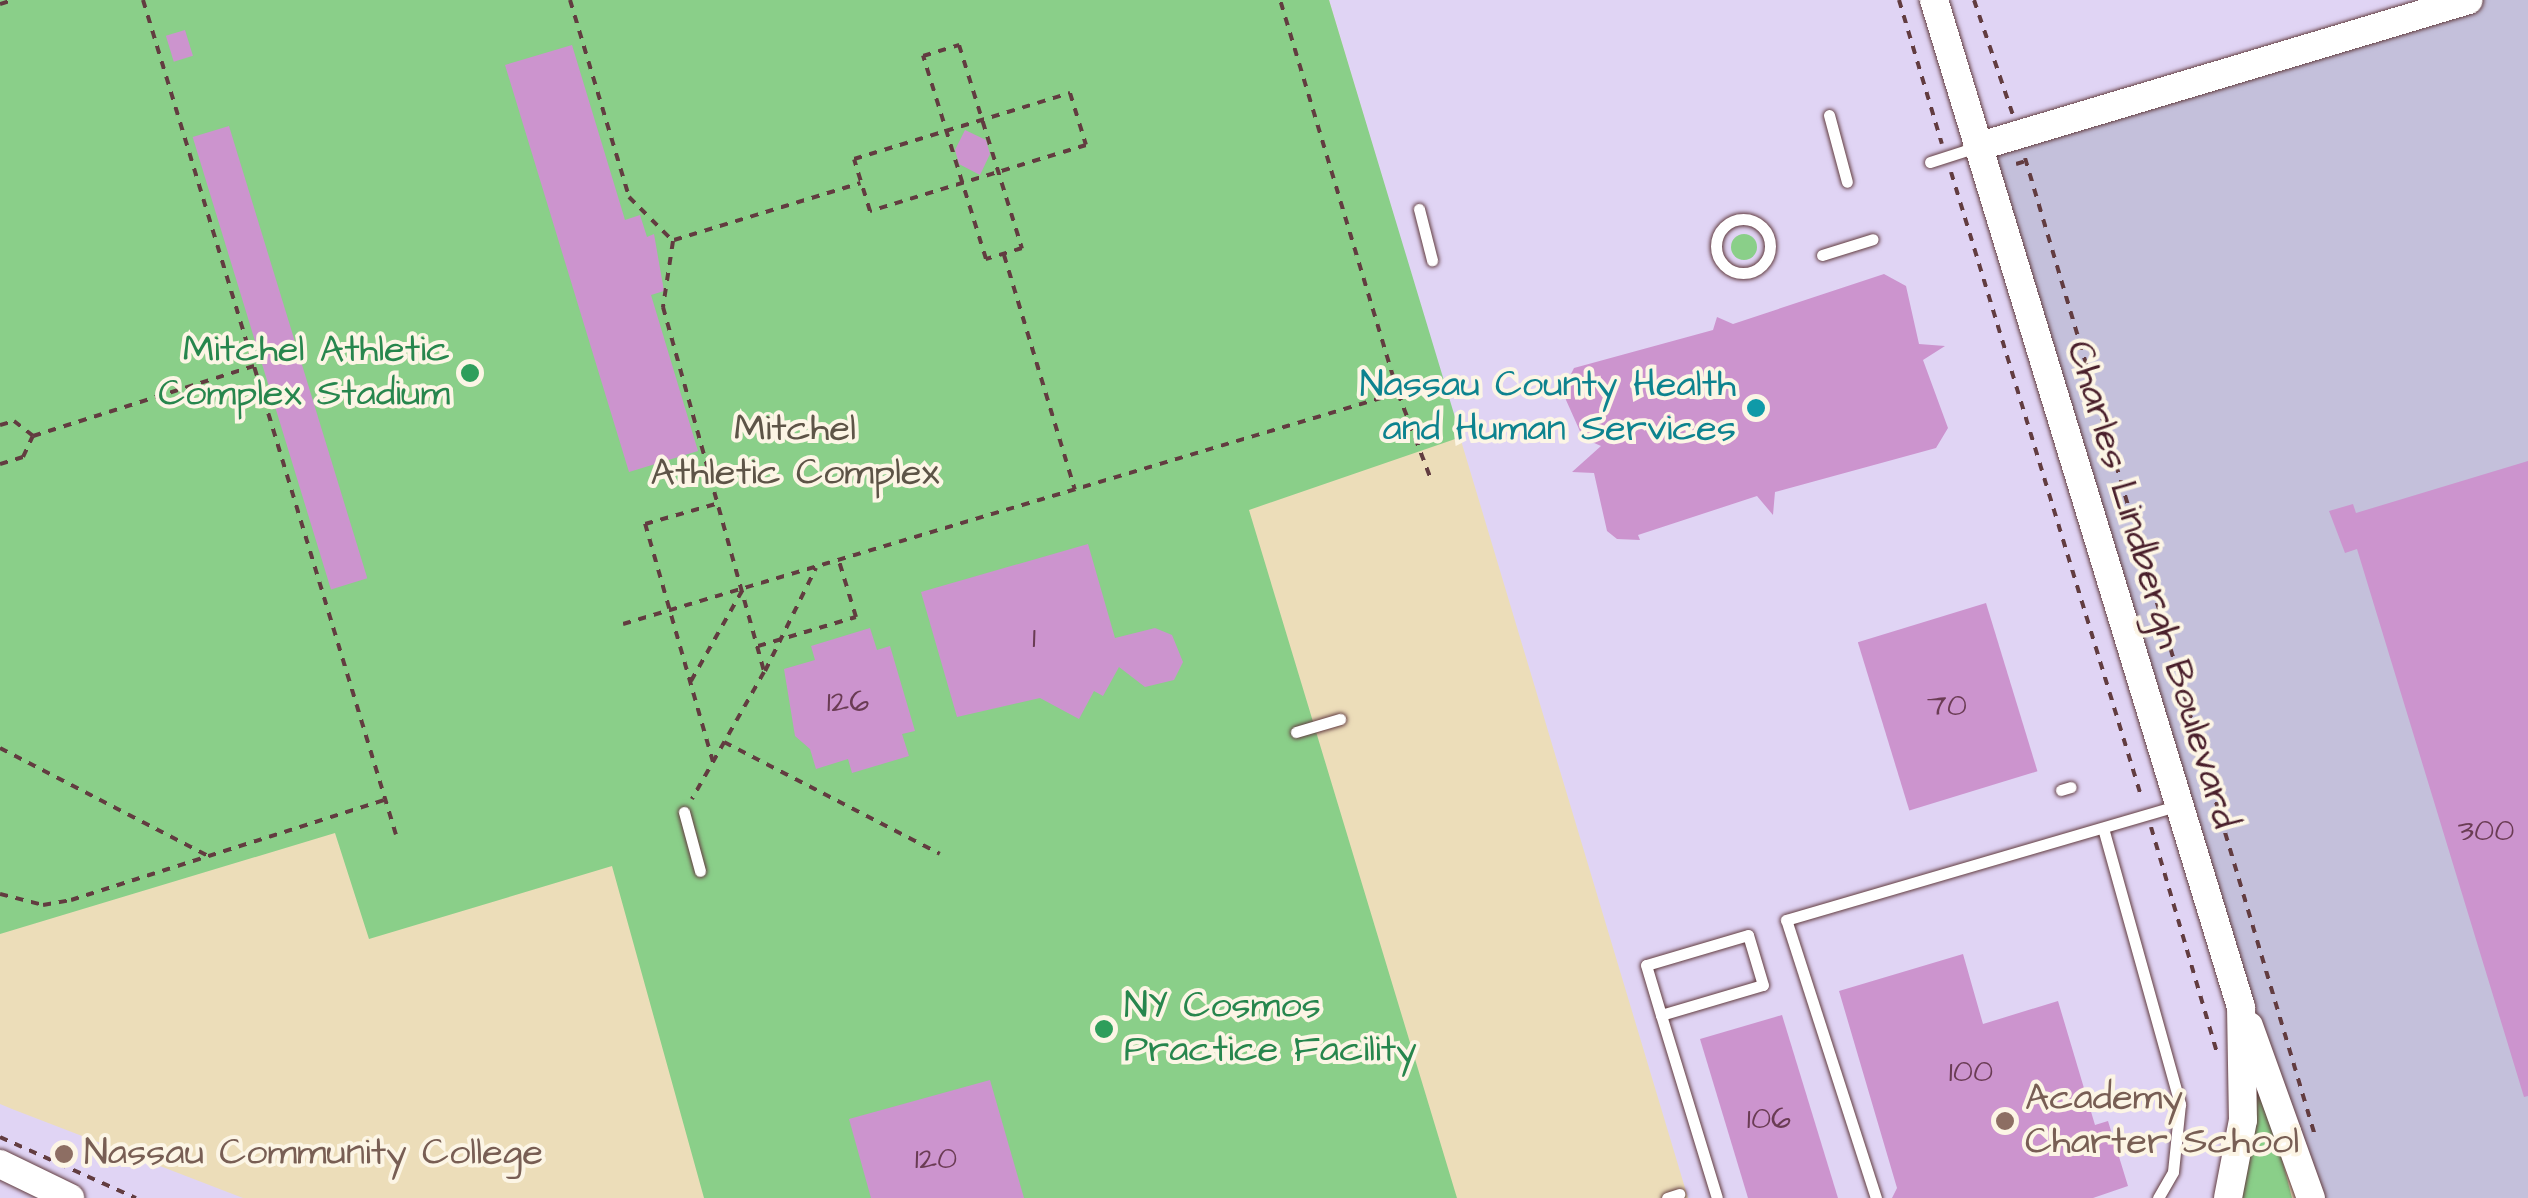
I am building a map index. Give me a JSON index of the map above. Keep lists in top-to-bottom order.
{
  "streets": {
    "street": ["Charles Lindbergh Boulevard"]
  },
  "parks": ["Mitchel Athletic Complex"],
  "places": [
    "Mitchel Athletic Complex Stadium",
    "Nassau County Health and Human Services",
    "NY Cosmos Practice Facility",
    "Academy Charter School",
    "Nassau Community College"
  ],
  "house_numbers": [
    "1",
    "126",
    "70",
    "300",
    "100",
    "106",
    "120"
  ]
}
